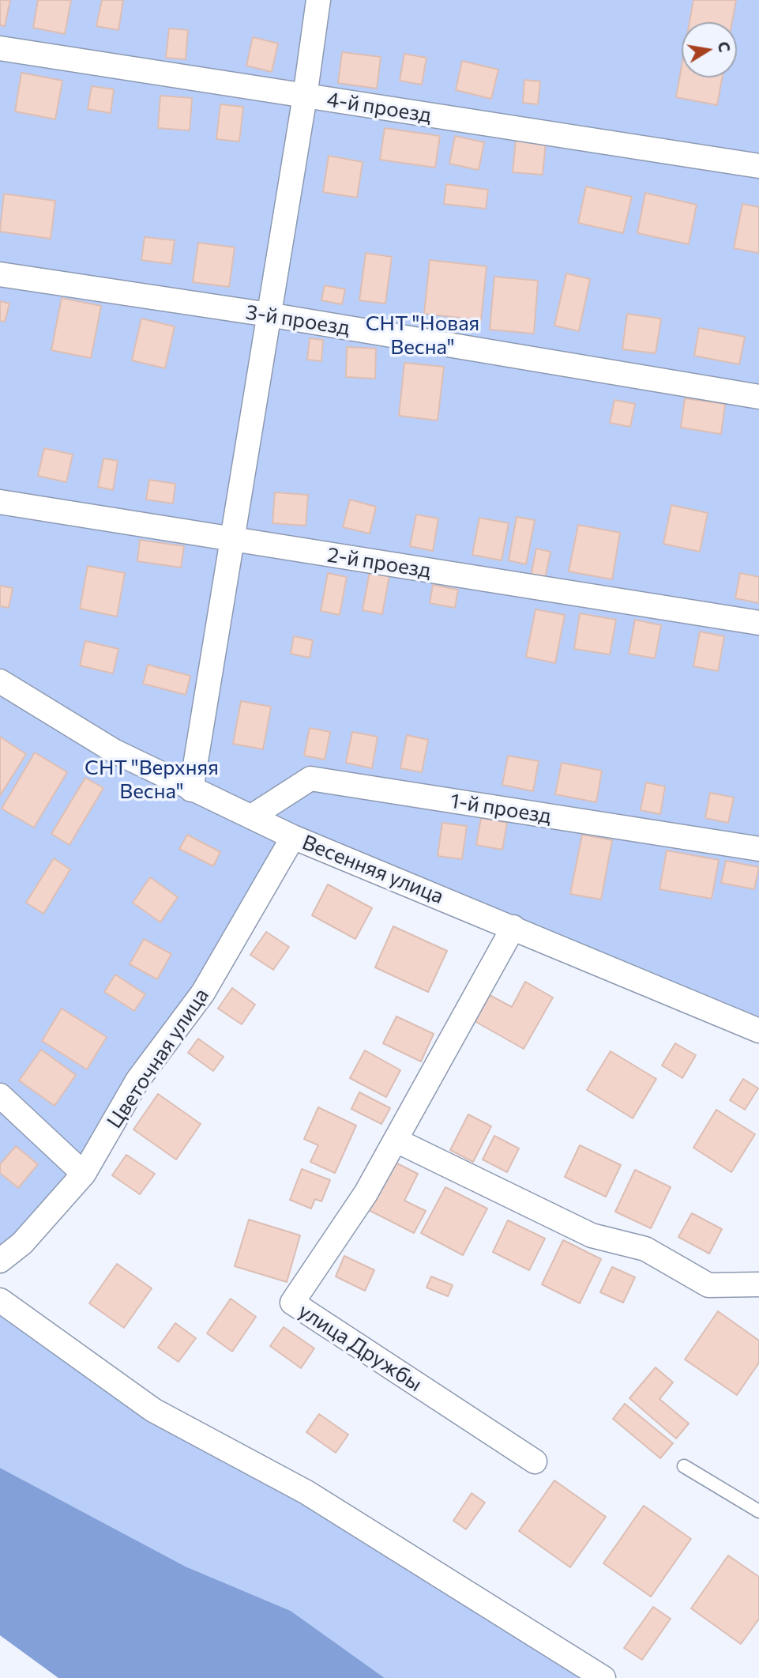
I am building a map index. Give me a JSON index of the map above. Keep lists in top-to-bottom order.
{
  "streets": {
    "street": [
      "4-й проезд",
      "3-й проезд",
      "2-й проезд",
      "1-й проезд",
      "Весенняя улица",
      "Цветочная улица",
      "улица Дружбы"
    ]
  },
  "crossings": [
    ["1-й проезд", "Весенняя улица"],
    ["Весенняя улица", "Цветочная улица"],
    ["Весенняя улица", "улица Дружбы"]
  ],
  "parks": ["СНТ \"Новая Весна\"", "СНТ \"Верхняя Весна\""],
  "north": "right"
}
